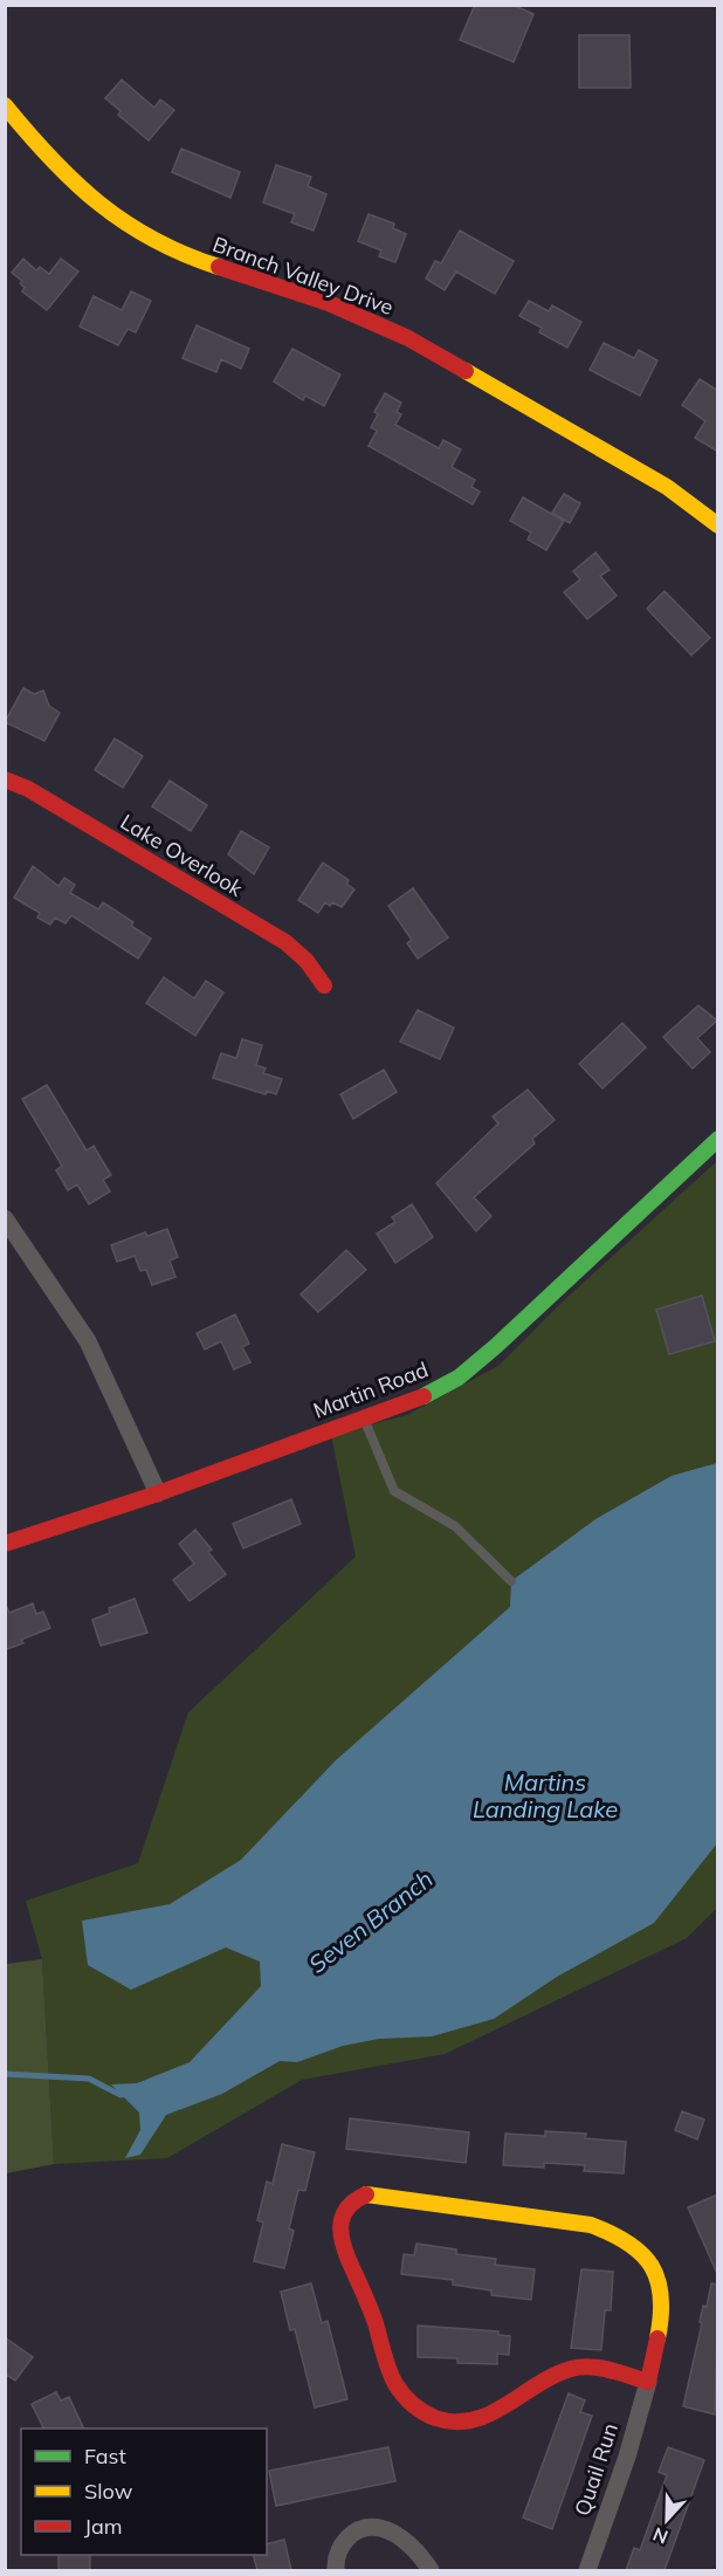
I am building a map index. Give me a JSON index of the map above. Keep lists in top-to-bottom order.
{
  "streets": {
    "street": [
      "Branch Valley Drive",
      "Lake Overlook",
      "Martin Road",
      "Quail Run"
    ]
  },
  "water": ["Martins Landing Lake", "Seven Branch"],
  "legend": ["Fast", "Slow", "Jam"],
  "north": "bottom"
}
